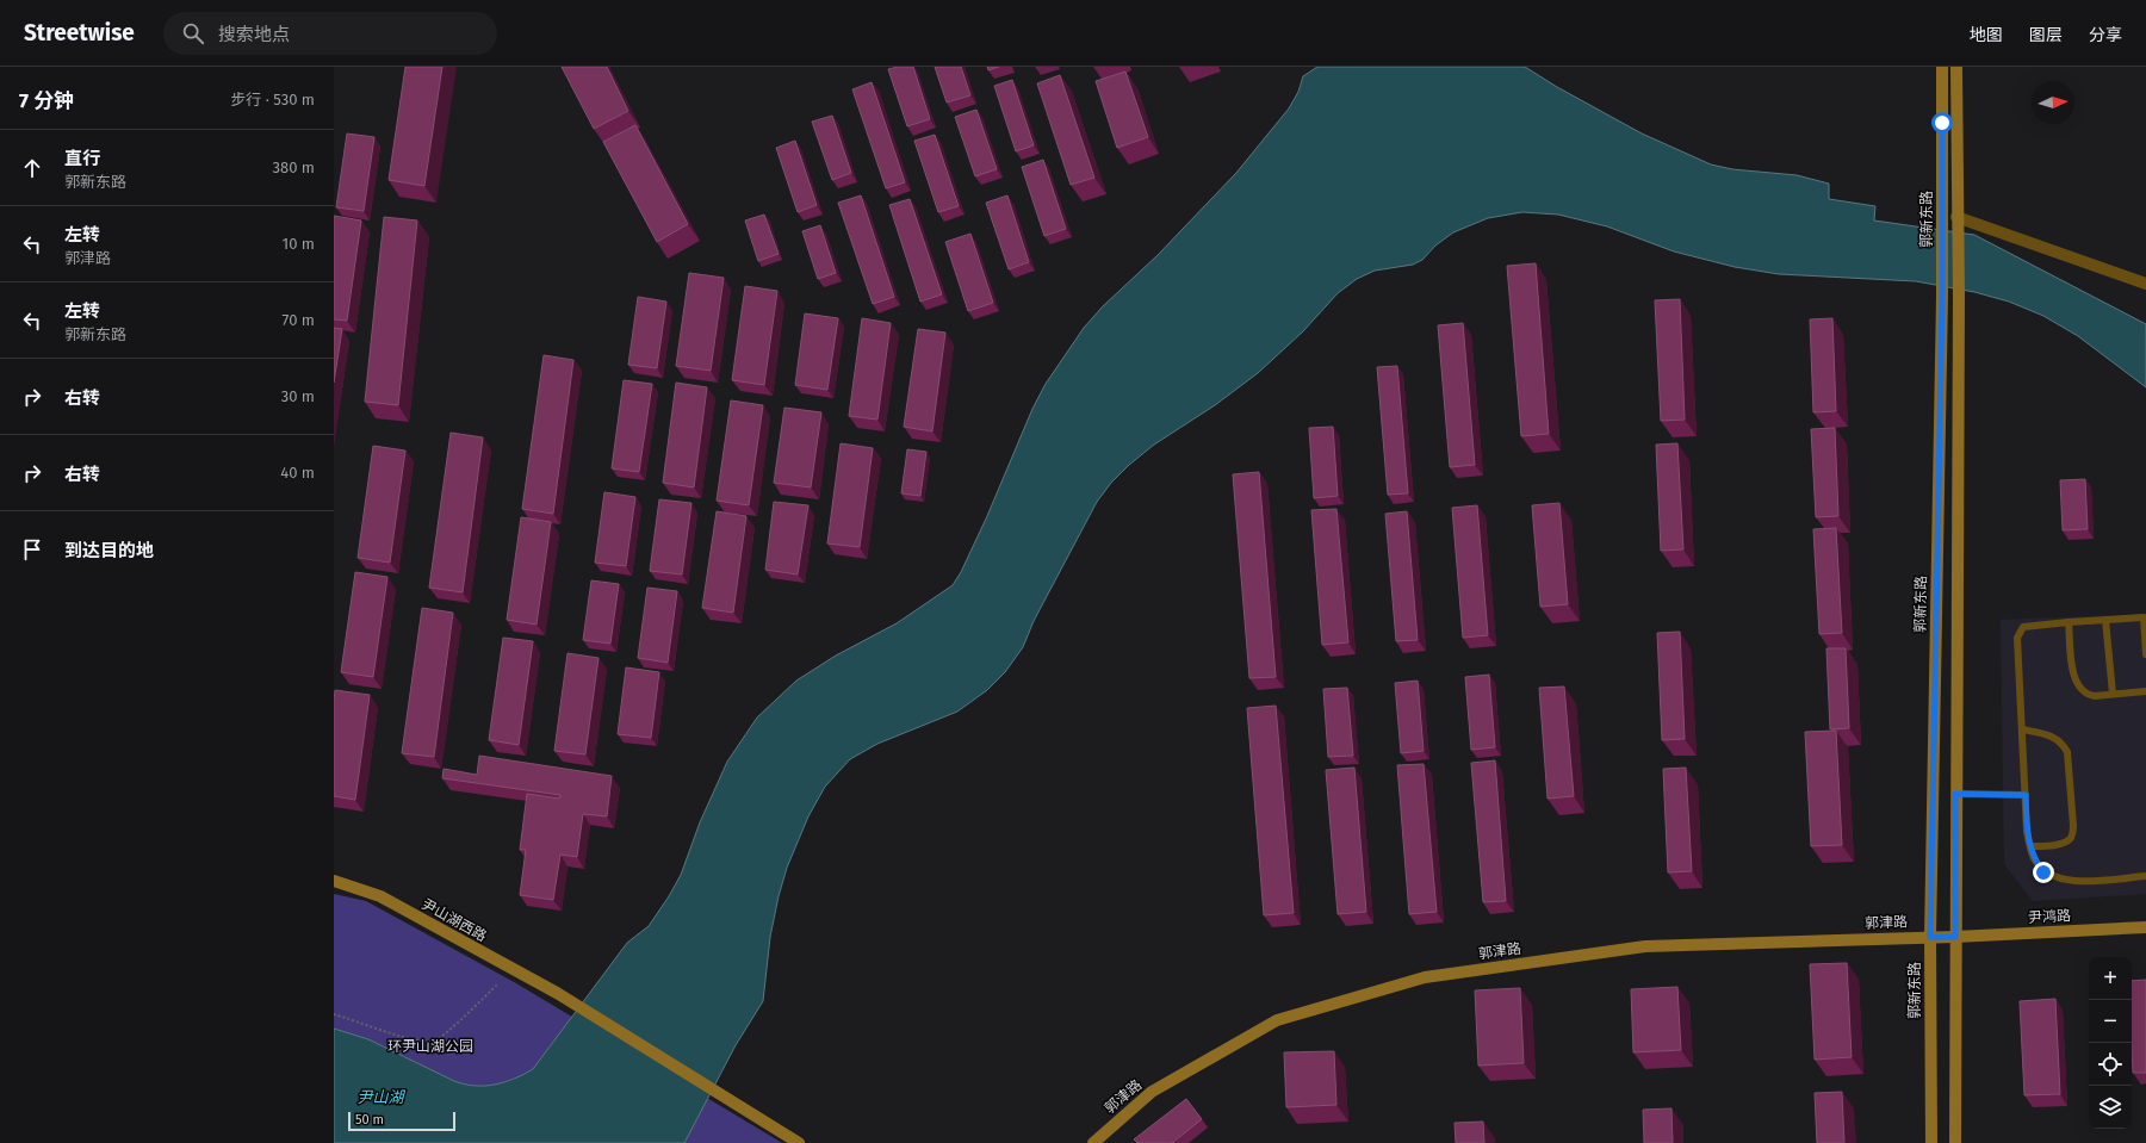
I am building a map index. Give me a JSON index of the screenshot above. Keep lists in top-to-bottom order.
{
  "streets": {
    "main road": [
      "郭新东路",
      "尹鸿路",
      "尹山湖西路",
      "郭津路"
    ]
  },
  "crossings": [
    ["郭新东路", "郭津路"],
    ["尹鸿路", "郭津路"]
  ],
  "water": ["尹山湖"],
  "parks": ["环尹山湖公园"],
  "scale_bar": "50 m",
  "north": "right",
  "page": {
    "header": "Streetwise",
    "search": "搜索地点",
    "nav": ["地图", "图层", "分享"],
    "heading": ["7 分钟", "步行 · 530 m"],
    "list": [
      ["直行", "郭新东路", "380 m"],
      ["左转", "郭津路", "10 m"],
      ["左转", "郭新东路", "70 m"],
      ["右转", "30 m"],
      ["右转", "40 m"],
      "到达目的地"
    ],
    "map_buttons": ["+", "−"],
    "scale": "50 m"
  }
}
